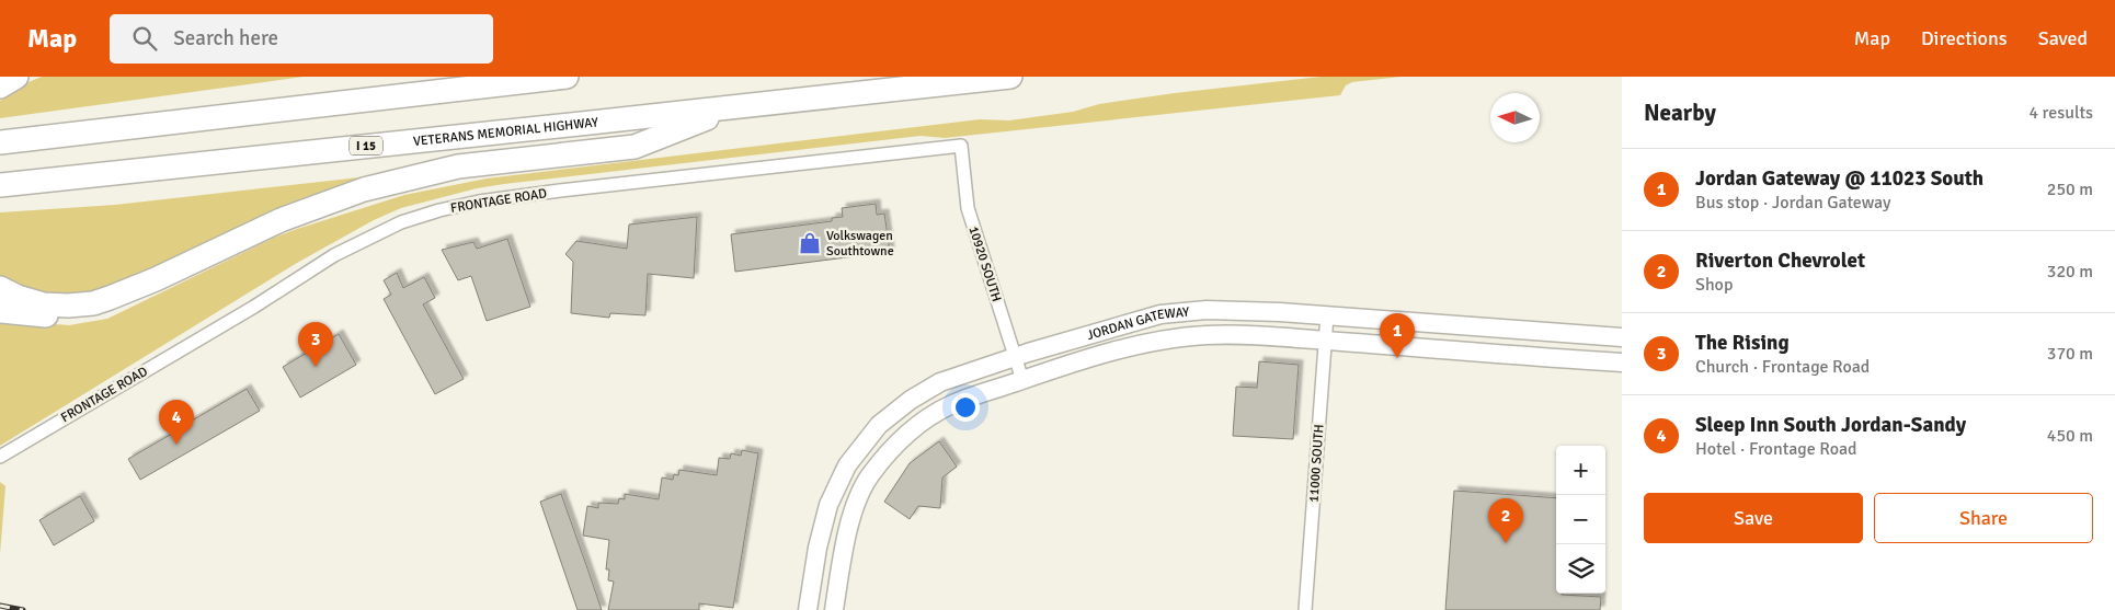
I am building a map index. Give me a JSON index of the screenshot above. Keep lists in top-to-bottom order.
{
  "streets": {
    "highway": ["VETERANS MEMORIAL HIGHWAY", "I 15"],
    "main road": ["JORDAN GATEWAY"],
    "street": ["FRONTAGE ROAD", "10920 SOUTH", "11000 SOUTH"]
  },
  "crossings": [
    ["FRONTAGE ROAD", "10920 SOUTH"],
    ["10920 SOUTH", "JORDAN GATEWAY"],
    ["JORDAN GATEWAY", "11000 SOUTH"]
  ],
  "places": {
    "shop": ["Volkswagen Southtowne"]
  },
  "north": "left",
  "page": {
    "header": "Map",
    "search": "Search here",
    "nav": ["Map", "Directions", "Saved"],
    "heading": ["Nearby", "4 results"],
    "list": [
      {
        "mark": "1",
        "name": "Jordan Gateway @ 11023 South",
        "note": "Bus stop · Jordan Gateway",
        "value": "250 m"
      },
      {
        "mark": "2",
        "name": "Riverton Chevrolet",
        "note": "Shop",
        "value": "320 m"
      },
      {
        "mark": "3",
        "name": "The Rising",
        "note": "Church · Frontage Road",
        "value": "370 m"
      },
      {
        "mark": "4",
        "name": "Sleep Inn South Jordan-Sandy",
        "note": "Hotel · Frontage Road",
        "value": "450 m"
      }
    ],
    "pins": [
      "1",
      "3",
      "4",
      "2"
    ],
    "map_buttons": ["+", "−"],
    "buttons": ["Save", "Share"]
  }
}
